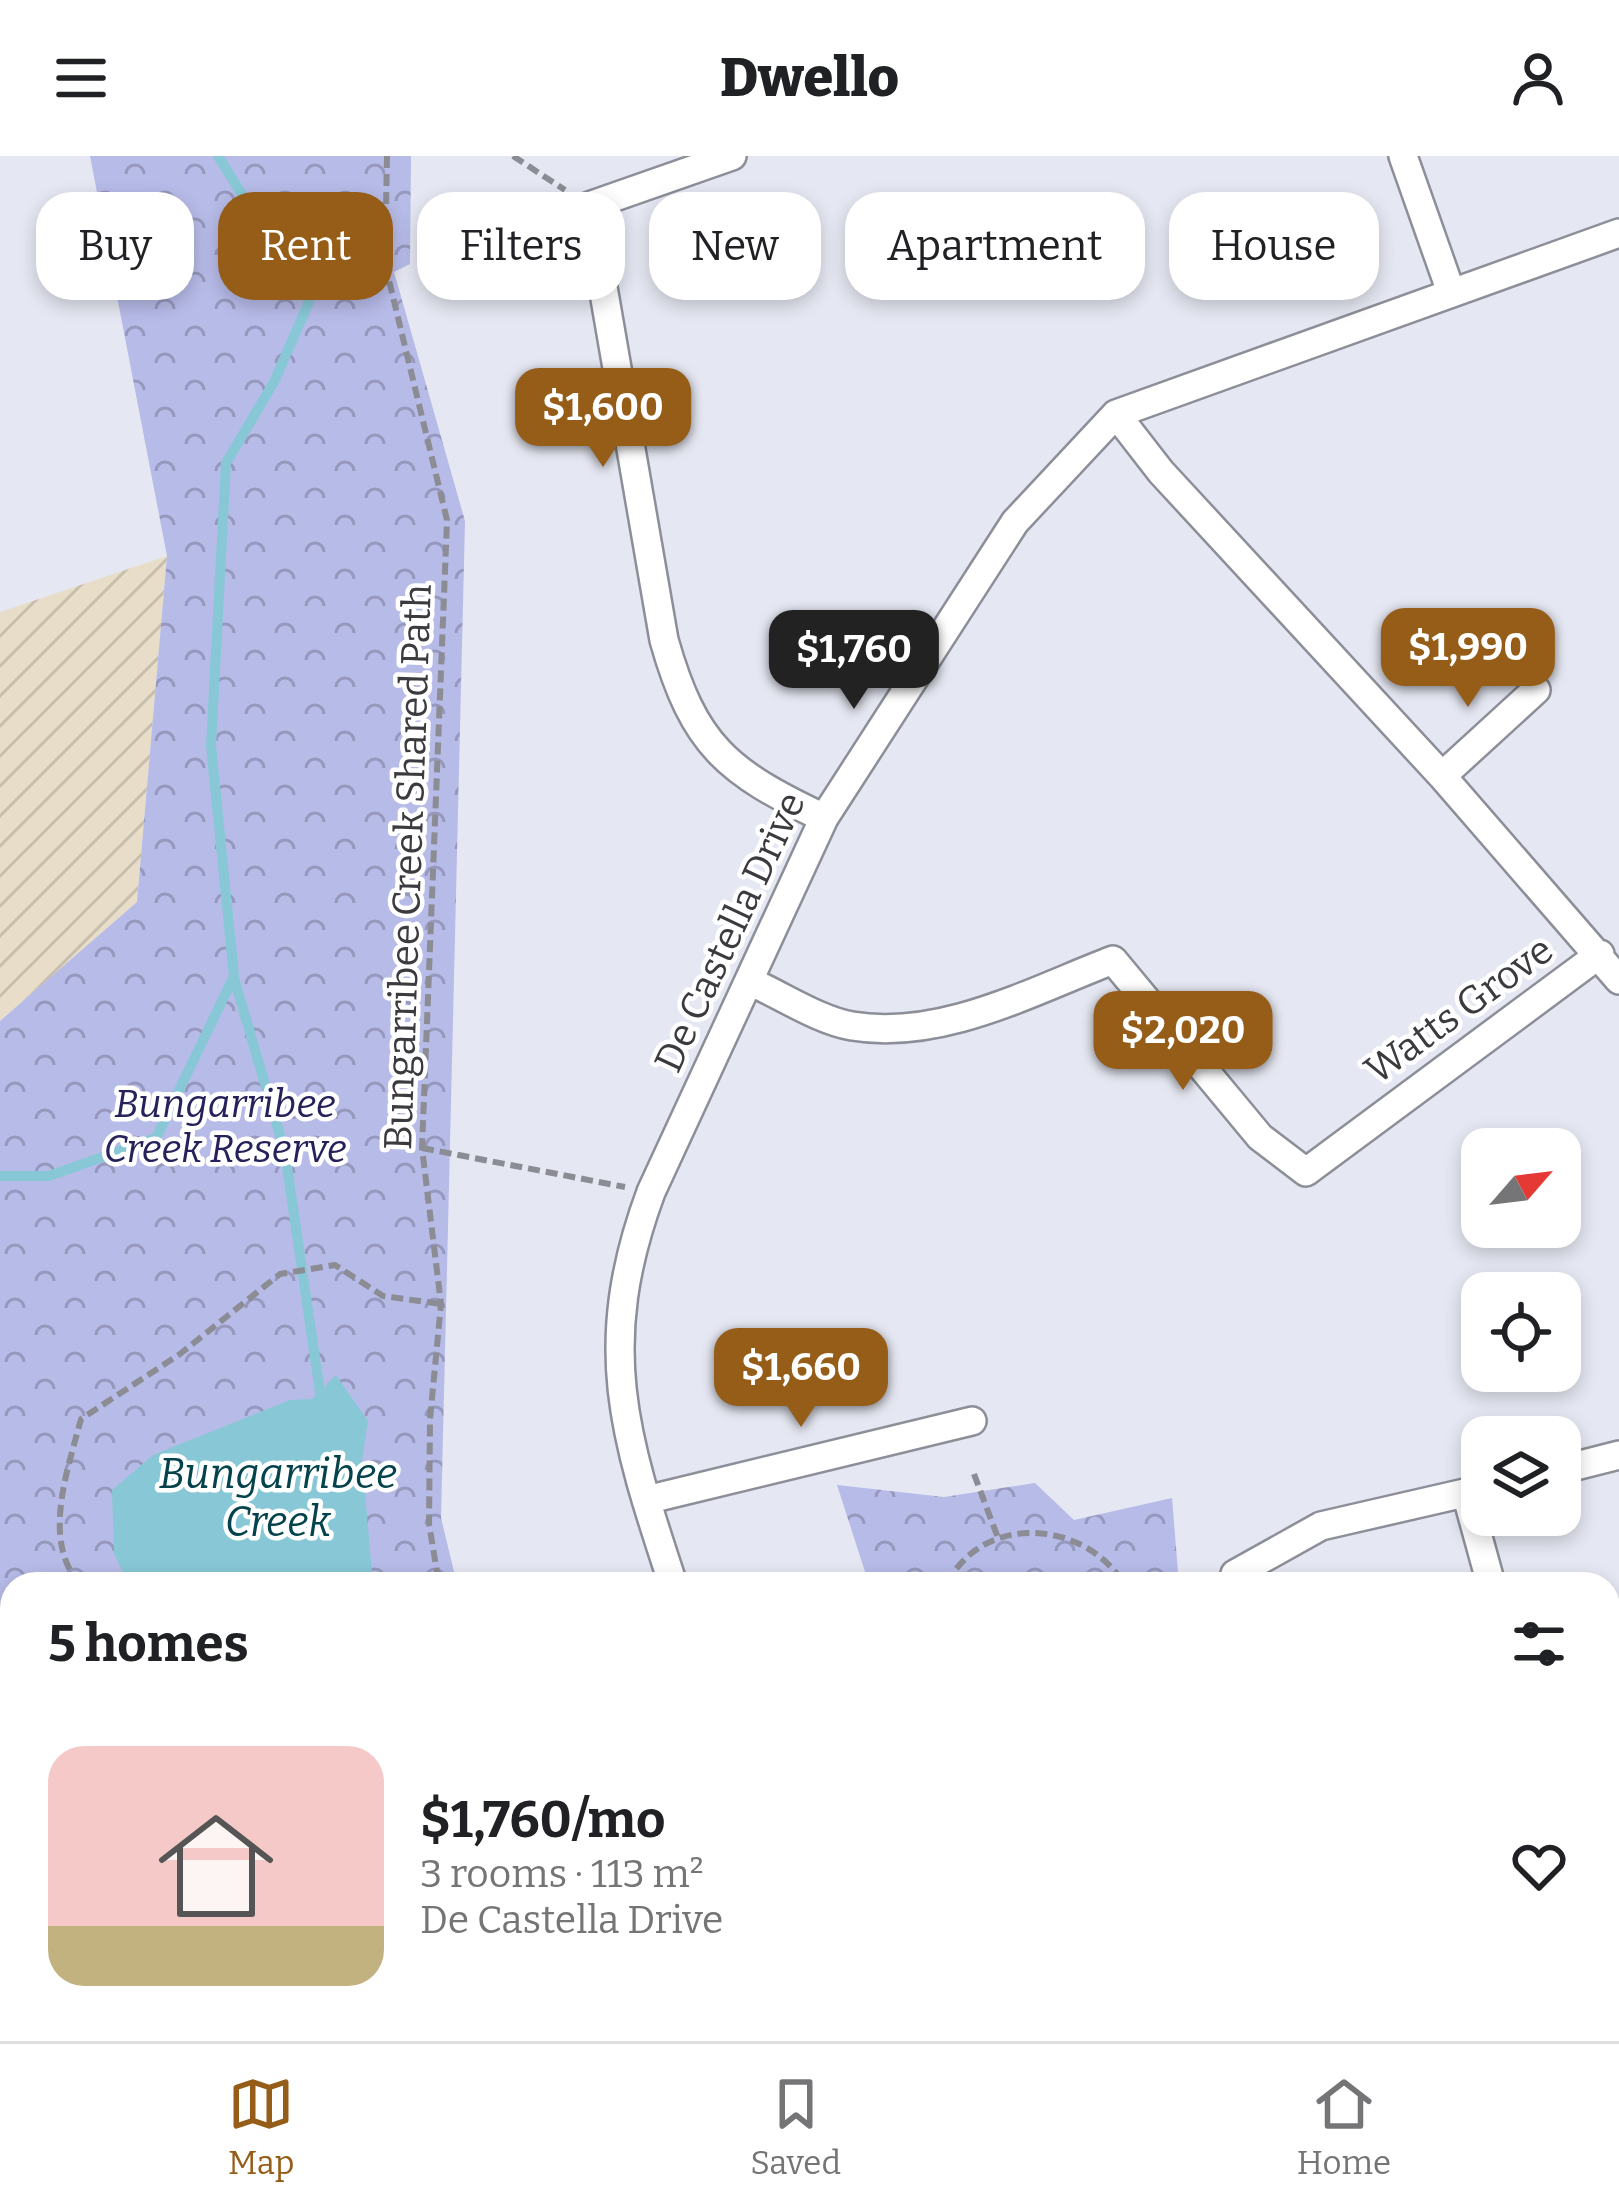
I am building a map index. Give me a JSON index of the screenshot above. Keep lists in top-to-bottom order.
{
  "streets": {
    "street": ["De Castella Drive", "Watts Grove"],
    "path": ["Bungarribee Creek Shared Path"]
  },
  "crossings": [
    ["De Castella Drive", "Watts Grove"]
  ],
  "water": ["Bungarribee Creek"],
  "parks": ["Bungarribee Creek Reserve"],
  "north": "top right",
  "page": {
    "header": "Dwello",
    "chip": [
      "Buy",
      "Rent",
      "Filters",
      "New",
      "Apartment",
      "House"
    ],
    "price": [
      "$1,600",
      "$1,990",
      "$1,760",
      "$2,020",
      "$1,660"
    ],
    "heading": "5 homes",
    "list": [
      {
        "name": "$1,760/mo",
        "note": "3 rooms · 113 m² · De Castella Drive"
      }
    ],
    "tabs": ["Map", "Saved", "Home"]
  }
}
